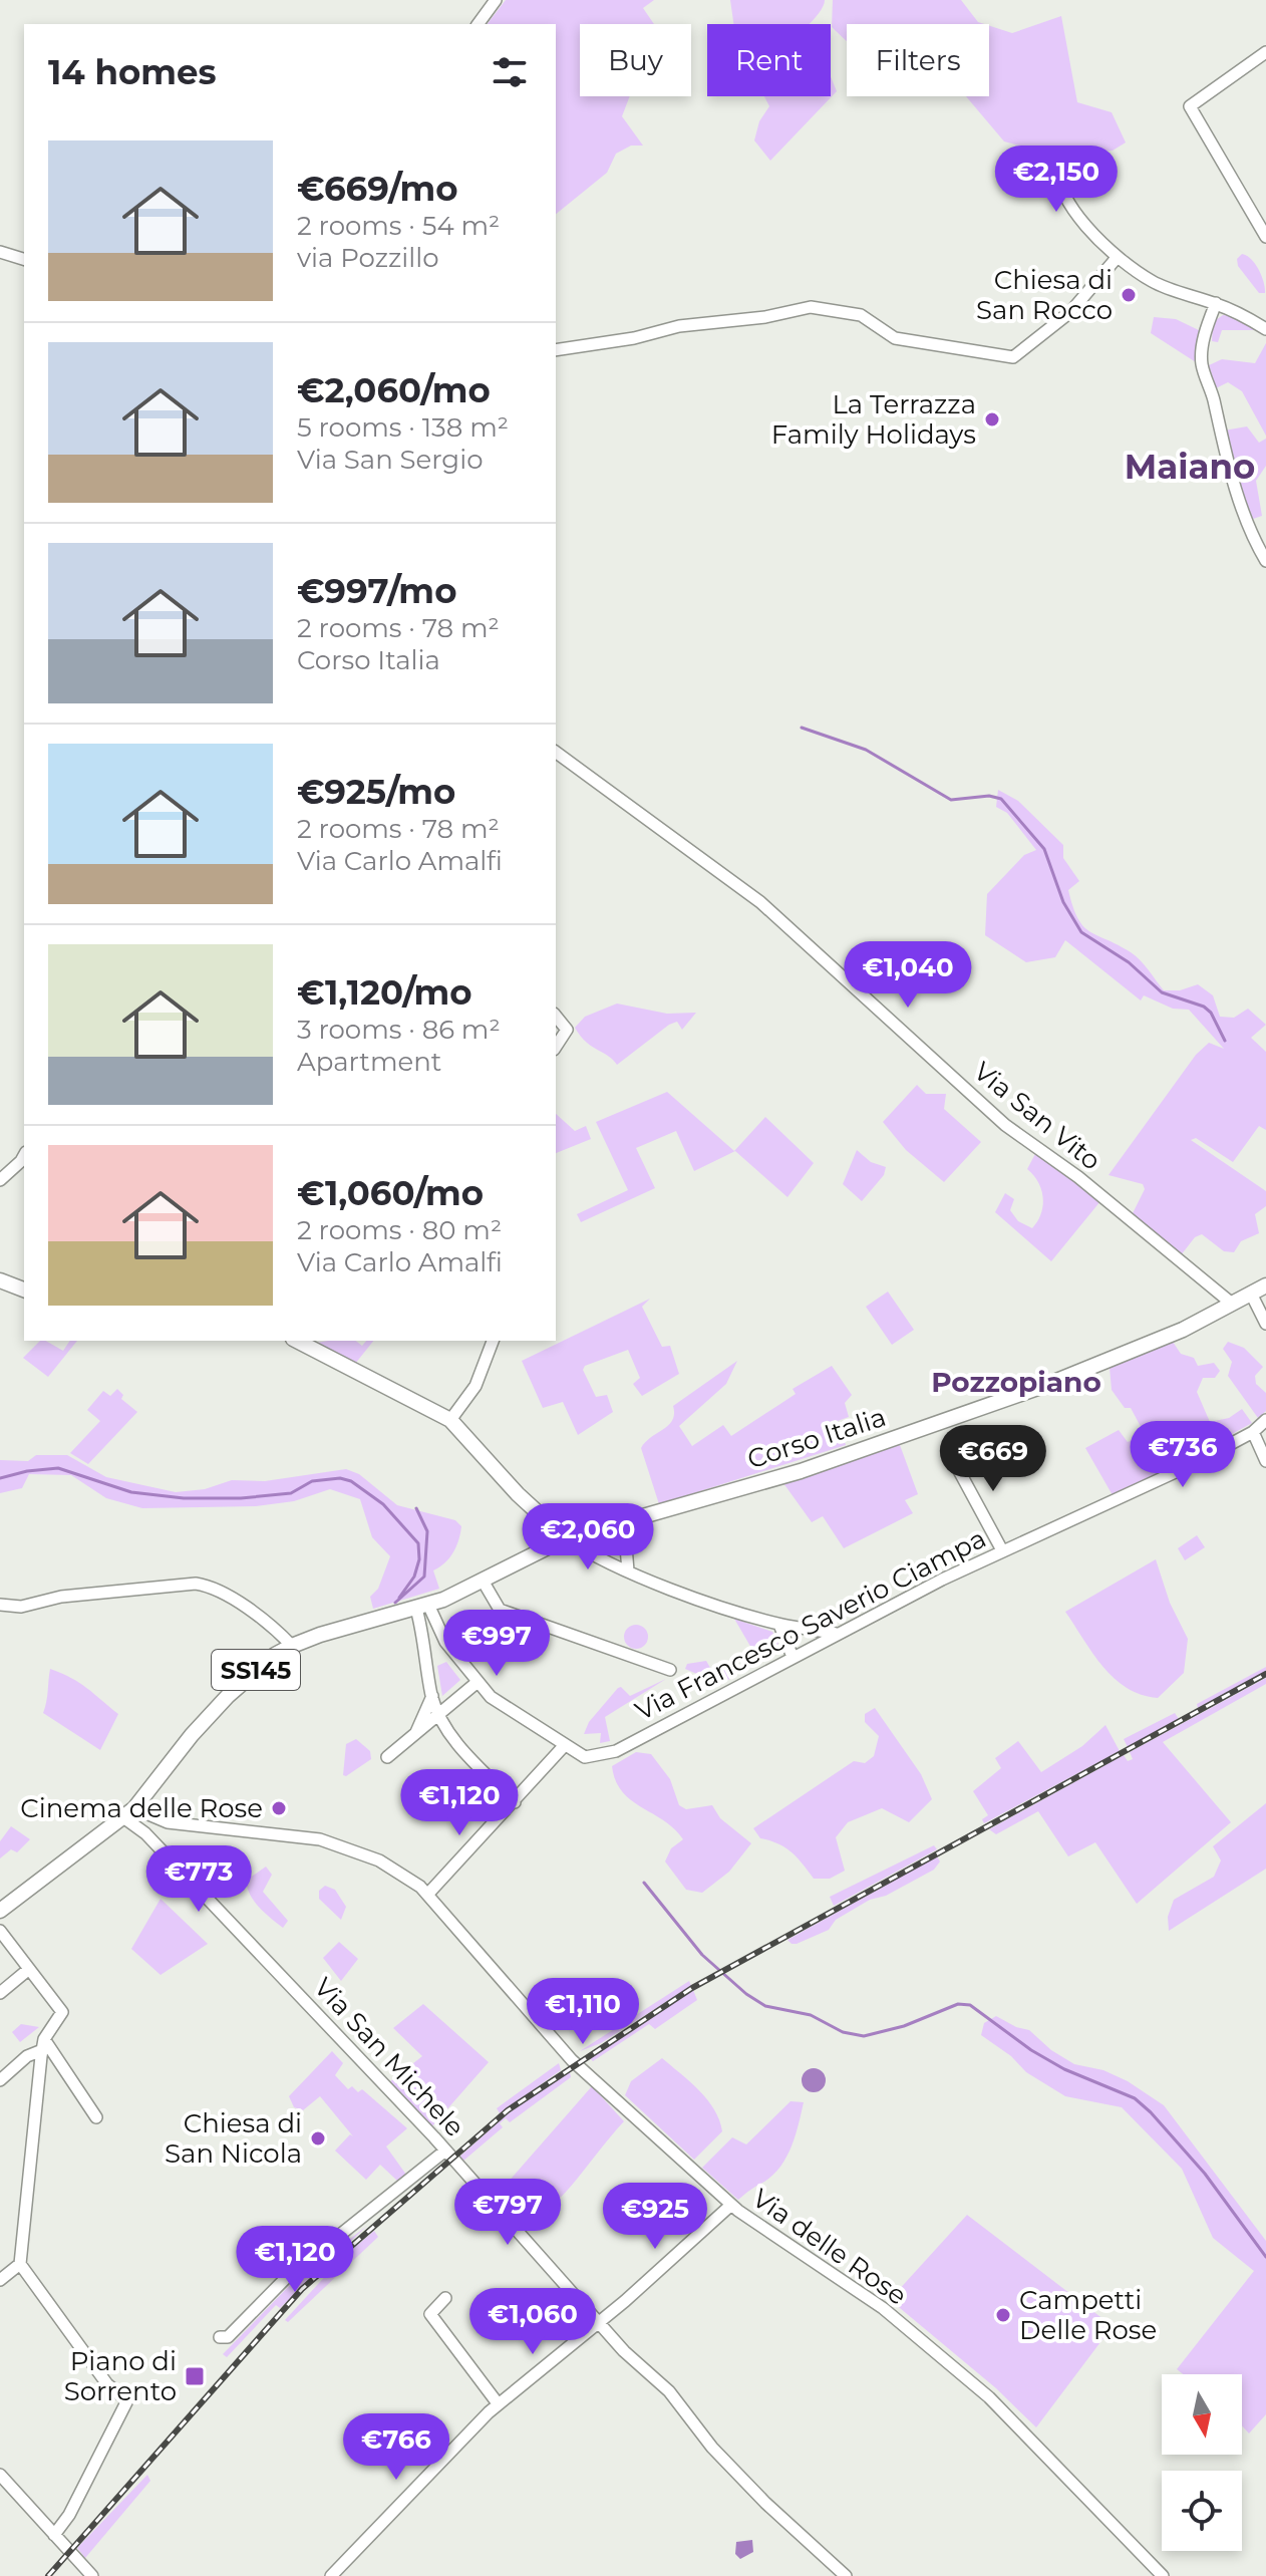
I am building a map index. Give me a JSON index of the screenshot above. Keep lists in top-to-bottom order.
{
  "streets": {
    "main road": ["Corso Italia", "SS145"],
    "street": [
      "Via San Vito",
      "Via Francesco Saverio Ciampa",
      "Via San Michele",
      "Via delle Rose"
    ]
  },
  "crossings": [
    ["Via San Vito", "Corso Italia"],
    ["Corso Italia", "Via San Michele"],
    ["Corso Italia", "Via delle Rose"],
    ["Via San Michele", "Via delle Rose"]
  ],
  "districts": ["Maiano", "Pozzopiano"],
  "places": {
    "other": [
      "Chiesa di San Rocco",
      "La Terrazza Family Holidays",
      "Cinema delle Rose",
      "Chiesa di San Nicola",
      "Campetti Delle Rose"
    ],
    "transit": ["Piano di Sorrento"]
  },
  "north": "bottom",
  "page": {
    "chip": ["Buy", "Rent", "Filters"],
    "heading": "14 homes",
    "list": [
      {
        "name": "€669/mo",
        "note": "2 rooms · 54 m² · via Pozzillo"
      },
      {
        "name": "€2,060/mo",
        "note": "5 rooms · 138 m² · Via San Sergio"
      },
      {
        "name": "€997/mo",
        "note": "2 rooms · 78 m² · Corso Italia"
      },
      {
        "name": "€925/mo",
        "note": "2 rooms · 78 m² · Via Carlo Amalfi"
      },
      {
        "name": "€1,120/mo",
        "note": "3 rooms · 86 m² · Apartment"
      },
      {
        "name": "€1,060/mo",
        "note": "2 rooms · 80 m² · Via Carlo Amalfi"
      }
    ],
    "price": [
      "€2,150",
      "€1,040",
      "€736",
      "€669",
      "€2,060",
      "€997",
      "€1,120",
      "€773",
      "€1,110",
      "€797",
      "€925",
      "€1,120",
      "€1,060",
      "€766"
    ]
  }
}
